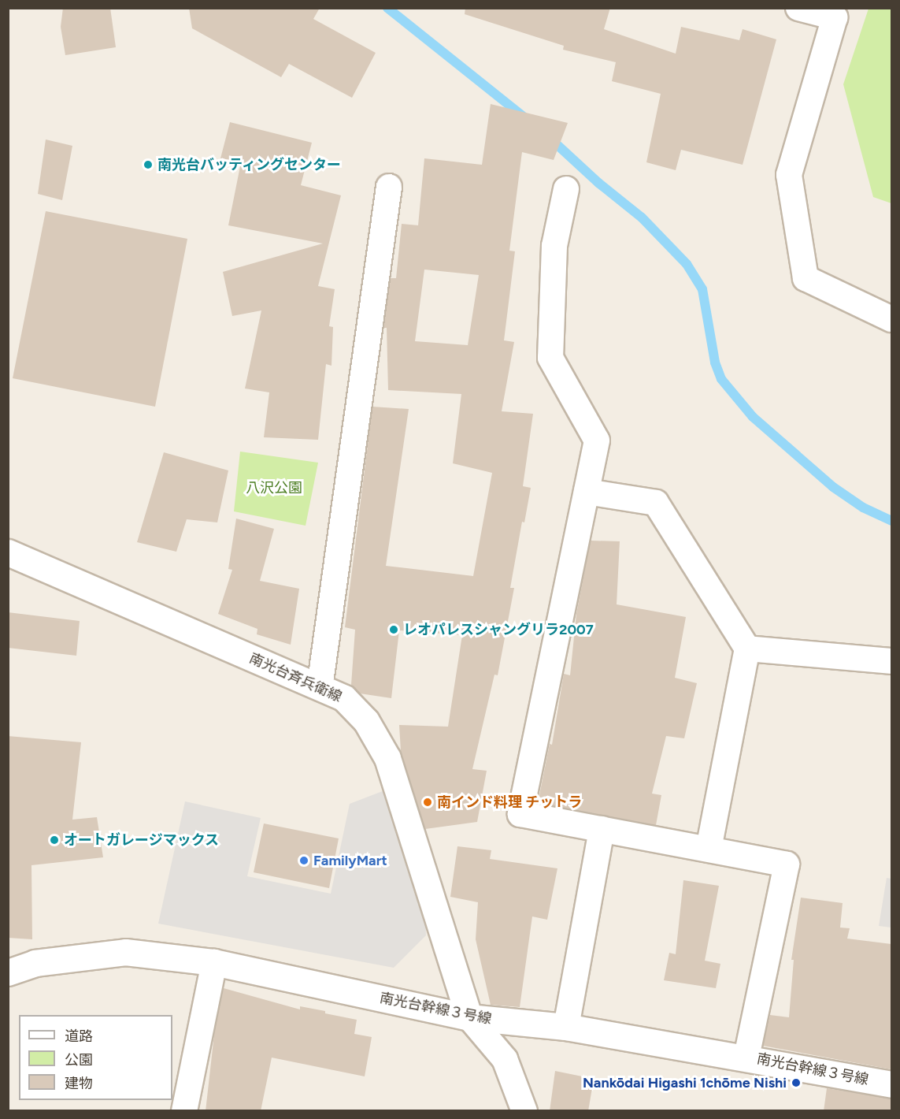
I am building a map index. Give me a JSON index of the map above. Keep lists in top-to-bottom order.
{
  "streets": {
    "street": ["南光台斉兵衛線", "南光台幹線３号線"]
  },
  "crossings": [
    ["南光台斉兵衛線", "南光台幹線３号線"]
  ],
  "parks": ["八沢公園"],
  "places": [
    "南光台バッティングセンター",
    "レオパレスシャングリラ2007",
    "南インド料理 チットラ",
    "オートガレージマックス",
    "FamilyMart",
    "Nankōdai Higashi 1chōme Nishi"
  ],
  "legend": ["道路", "公園", "建物"]
}
